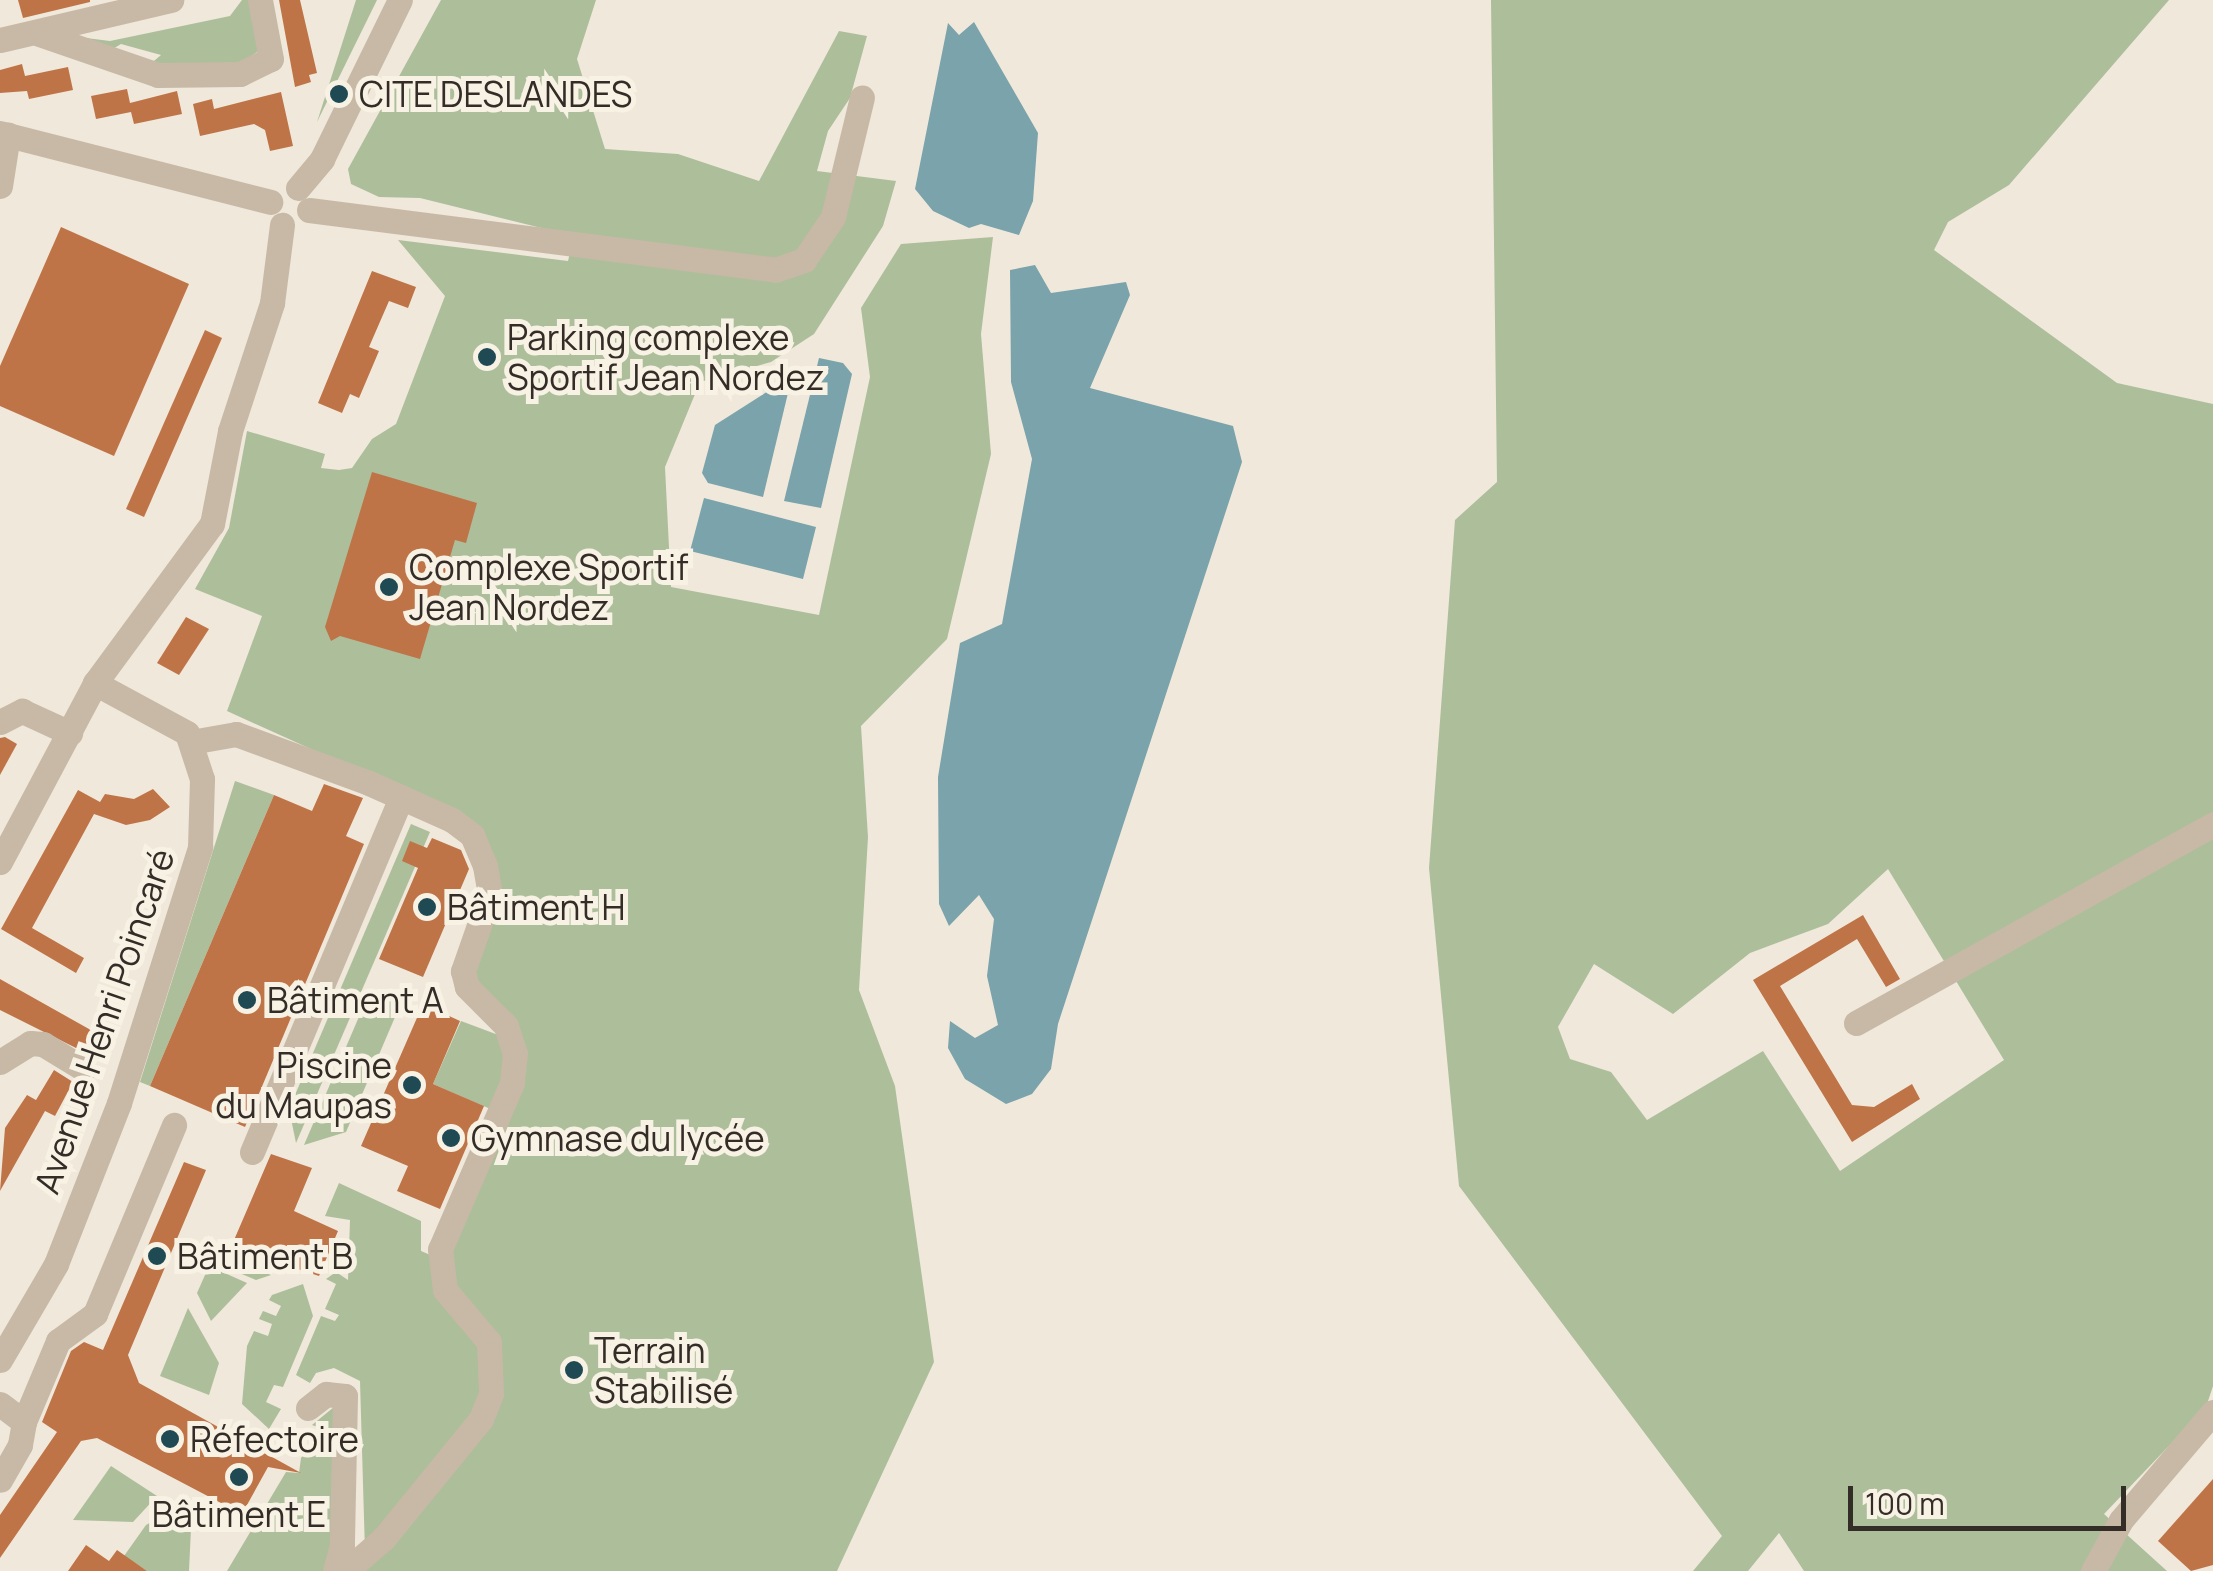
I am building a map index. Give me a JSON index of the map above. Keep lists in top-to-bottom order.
{
  "streets": {
    "street": ["Avenue Henri Poincaré"]
  },
  "places": [
    "CITE DESLANDES",
    "Parking complexe Sportif Jean Nordez",
    "Complexe Sportif Jean Nordez",
    "Bâtiment H",
    "Bâtiment A",
    "Piscine du Maupas",
    "Gymnase du lycée",
    "Bâtiment B",
    "Terrain Stabilisé",
    "Réfectoire",
    "Bâtiment E"
  ],
  "scale_bar": "100 m"
}
